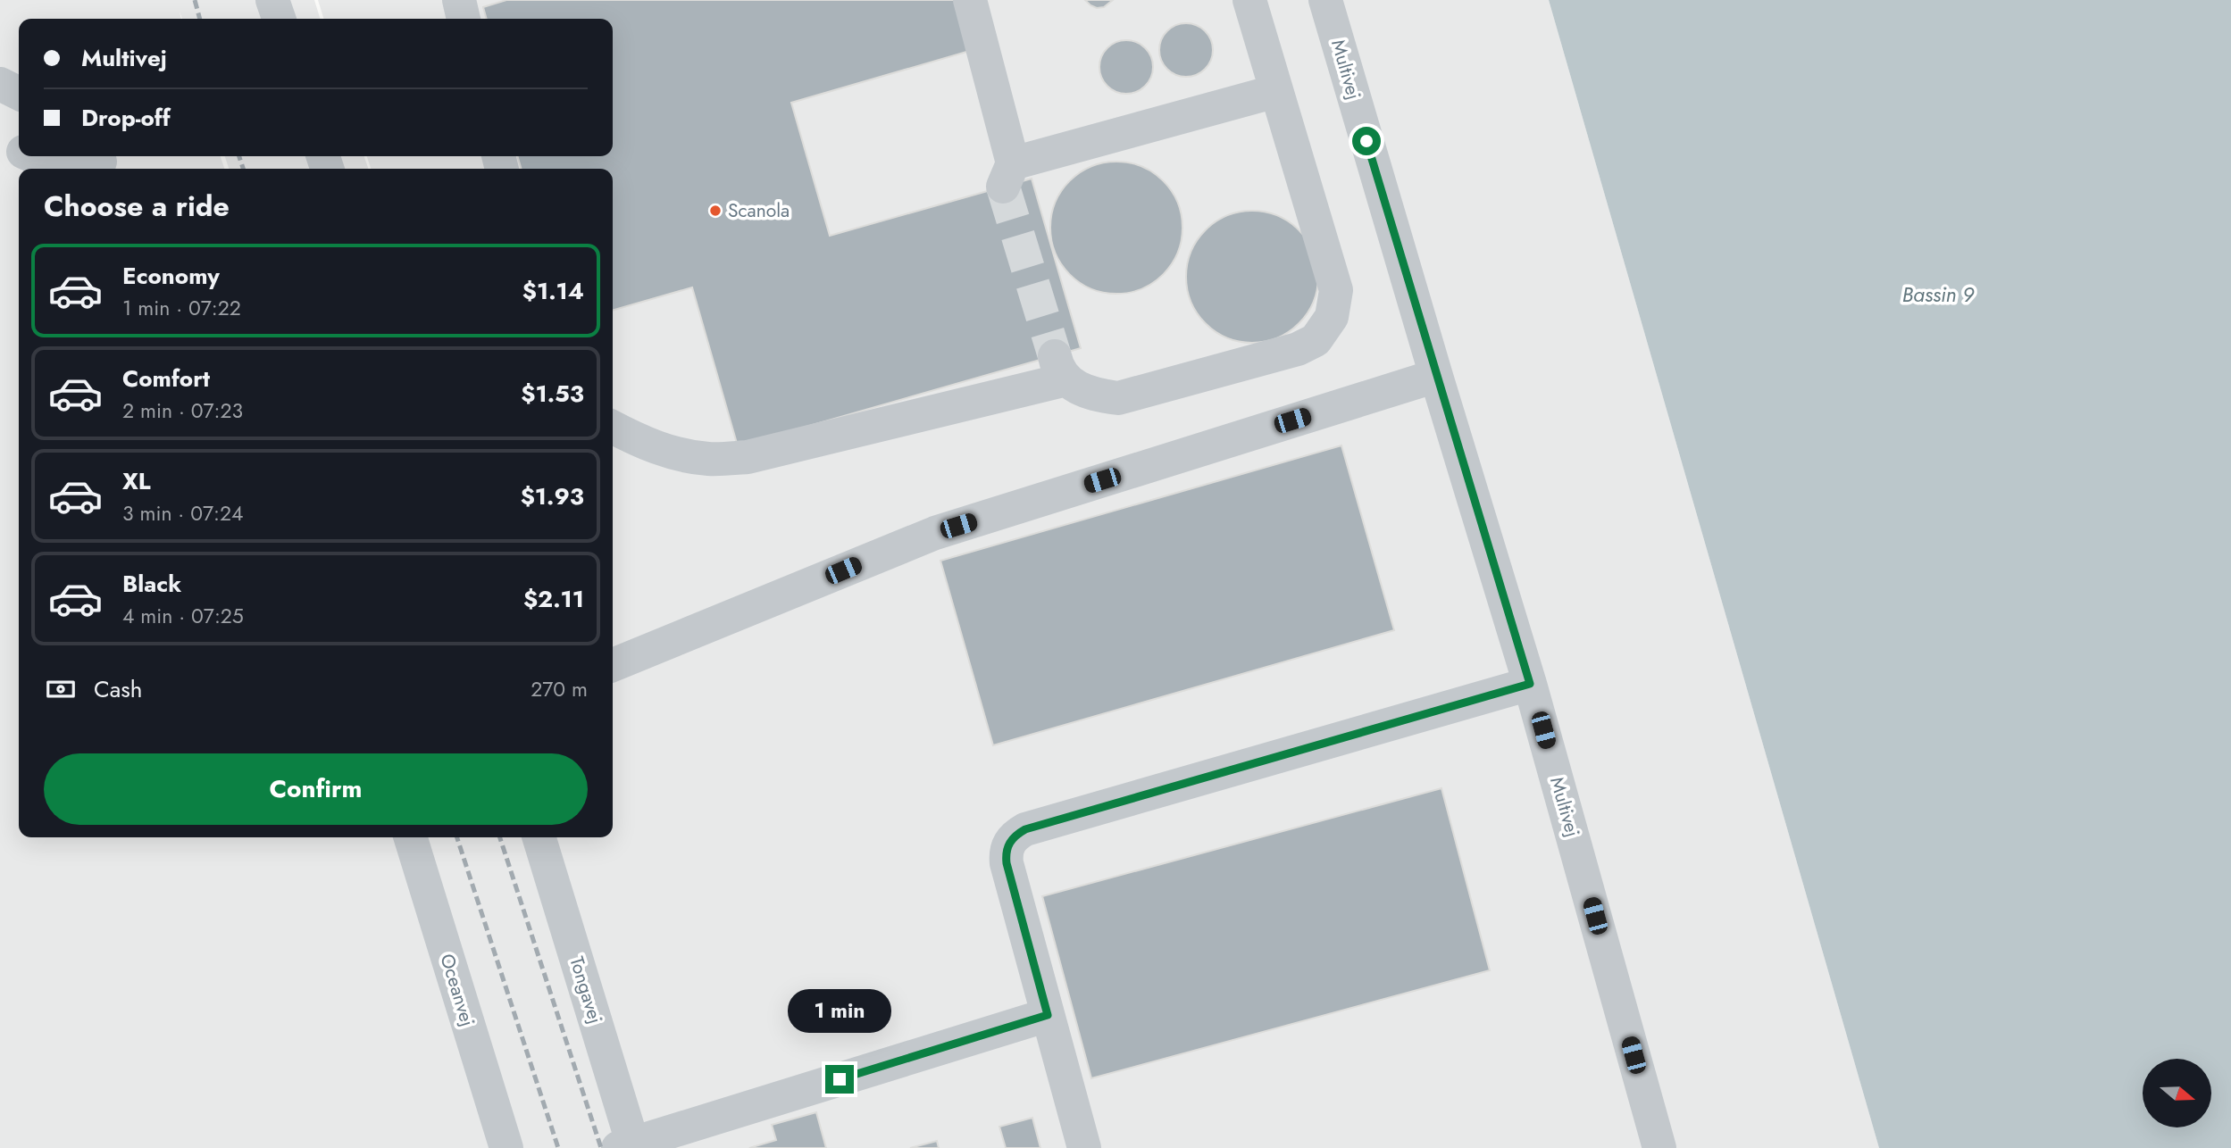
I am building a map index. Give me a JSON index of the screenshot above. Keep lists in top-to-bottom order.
{
  "streets": {
    "street": ["Multivej", "Oceanvej", "Tongavej"]
  },
  "water": ["Bassin 9"],
  "places": ["Scanola"],
  "north": "right",
  "page": {
    "banner": ["Multivej", "Drop-off"],
    "heading": "Choose a ride",
    "list": [
      {
        "name": "Economy",
        "note": "1 min · 07:22",
        "value": "$1.14"
      },
      {
        "name": "Comfort",
        "note": "2 min · 07:23",
        "value": "$1.53"
      },
      {
        "name": "XL",
        "note": "3 min · 07:24",
        "value": "$1.93"
      },
      {
        "name": "Black",
        "note": "4 min · 07:25",
        "value": "$2.11"
      }
    ],
    "pay": ["Cash", "270 m"],
    "buttons": "Confirm",
    "bubble": "1 min"
  }
}
